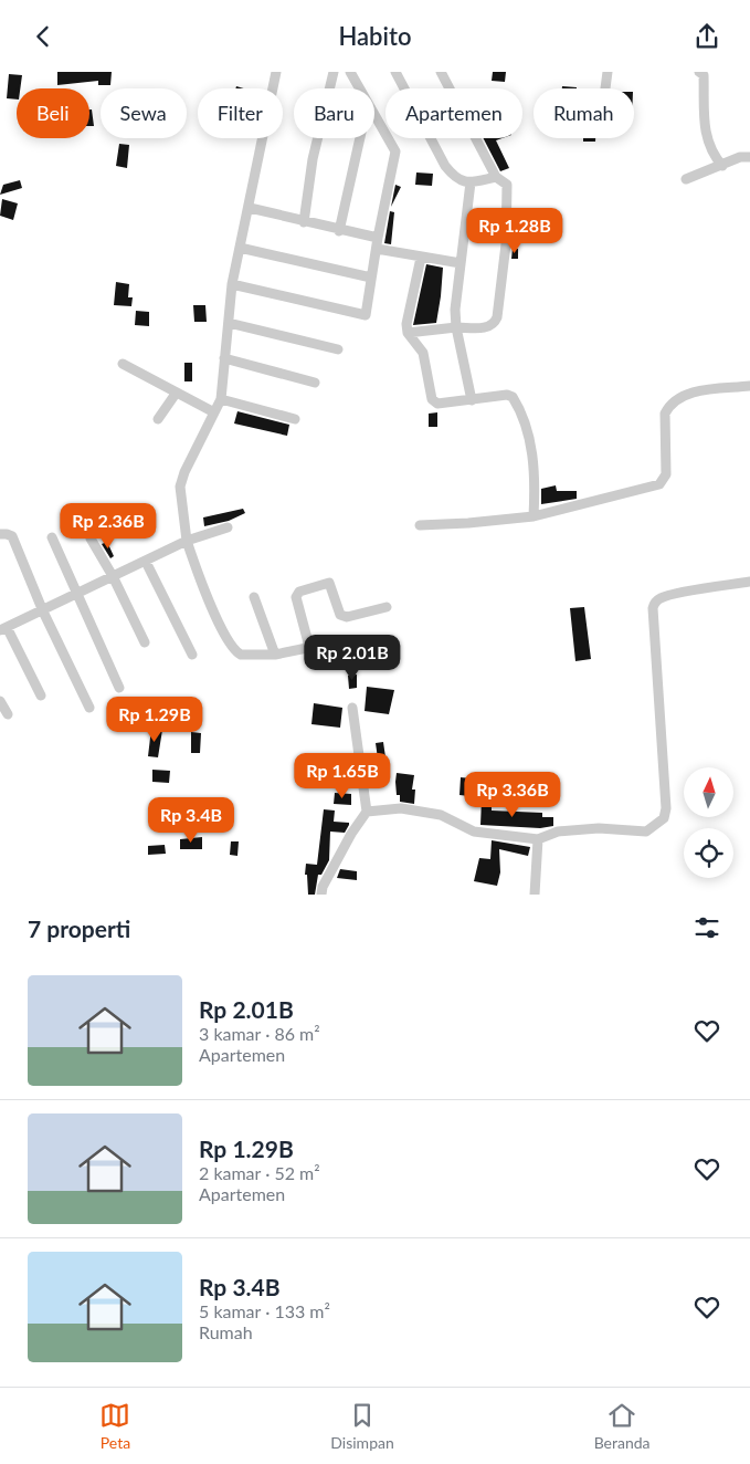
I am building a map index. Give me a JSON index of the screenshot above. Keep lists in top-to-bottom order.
{
  "north": "top",
  "page": {
    "header": "Habito",
    "chip": [
      "Beli",
      "Sewa",
      "Filter",
      "Baru",
      "Apartemen",
      "Rumah"
    ],
    "price": [
      "Rp 1.28B",
      "Rp 2.36B",
      "Rp 2.01B",
      "Rp 1.29B",
      "Rp 1.65B",
      "Rp 3.36B",
      "Rp 3.4B"
    ],
    "heading": "7 properti",
    "list": [
      {
        "name": "Rp 2.01B",
        "note": "3 kamar · 86 m² · Apartemen"
      },
      {
        "name": "Rp 1.29B",
        "note": "2 kamar · 52 m² · Apartemen"
      },
      {
        "name": "Rp 3.4B",
        "note": "5 kamar · 133 m² · Rumah"
      }
    ],
    "tabs": ["Peta", "Disimpan", "Beranda"]
  }
}
